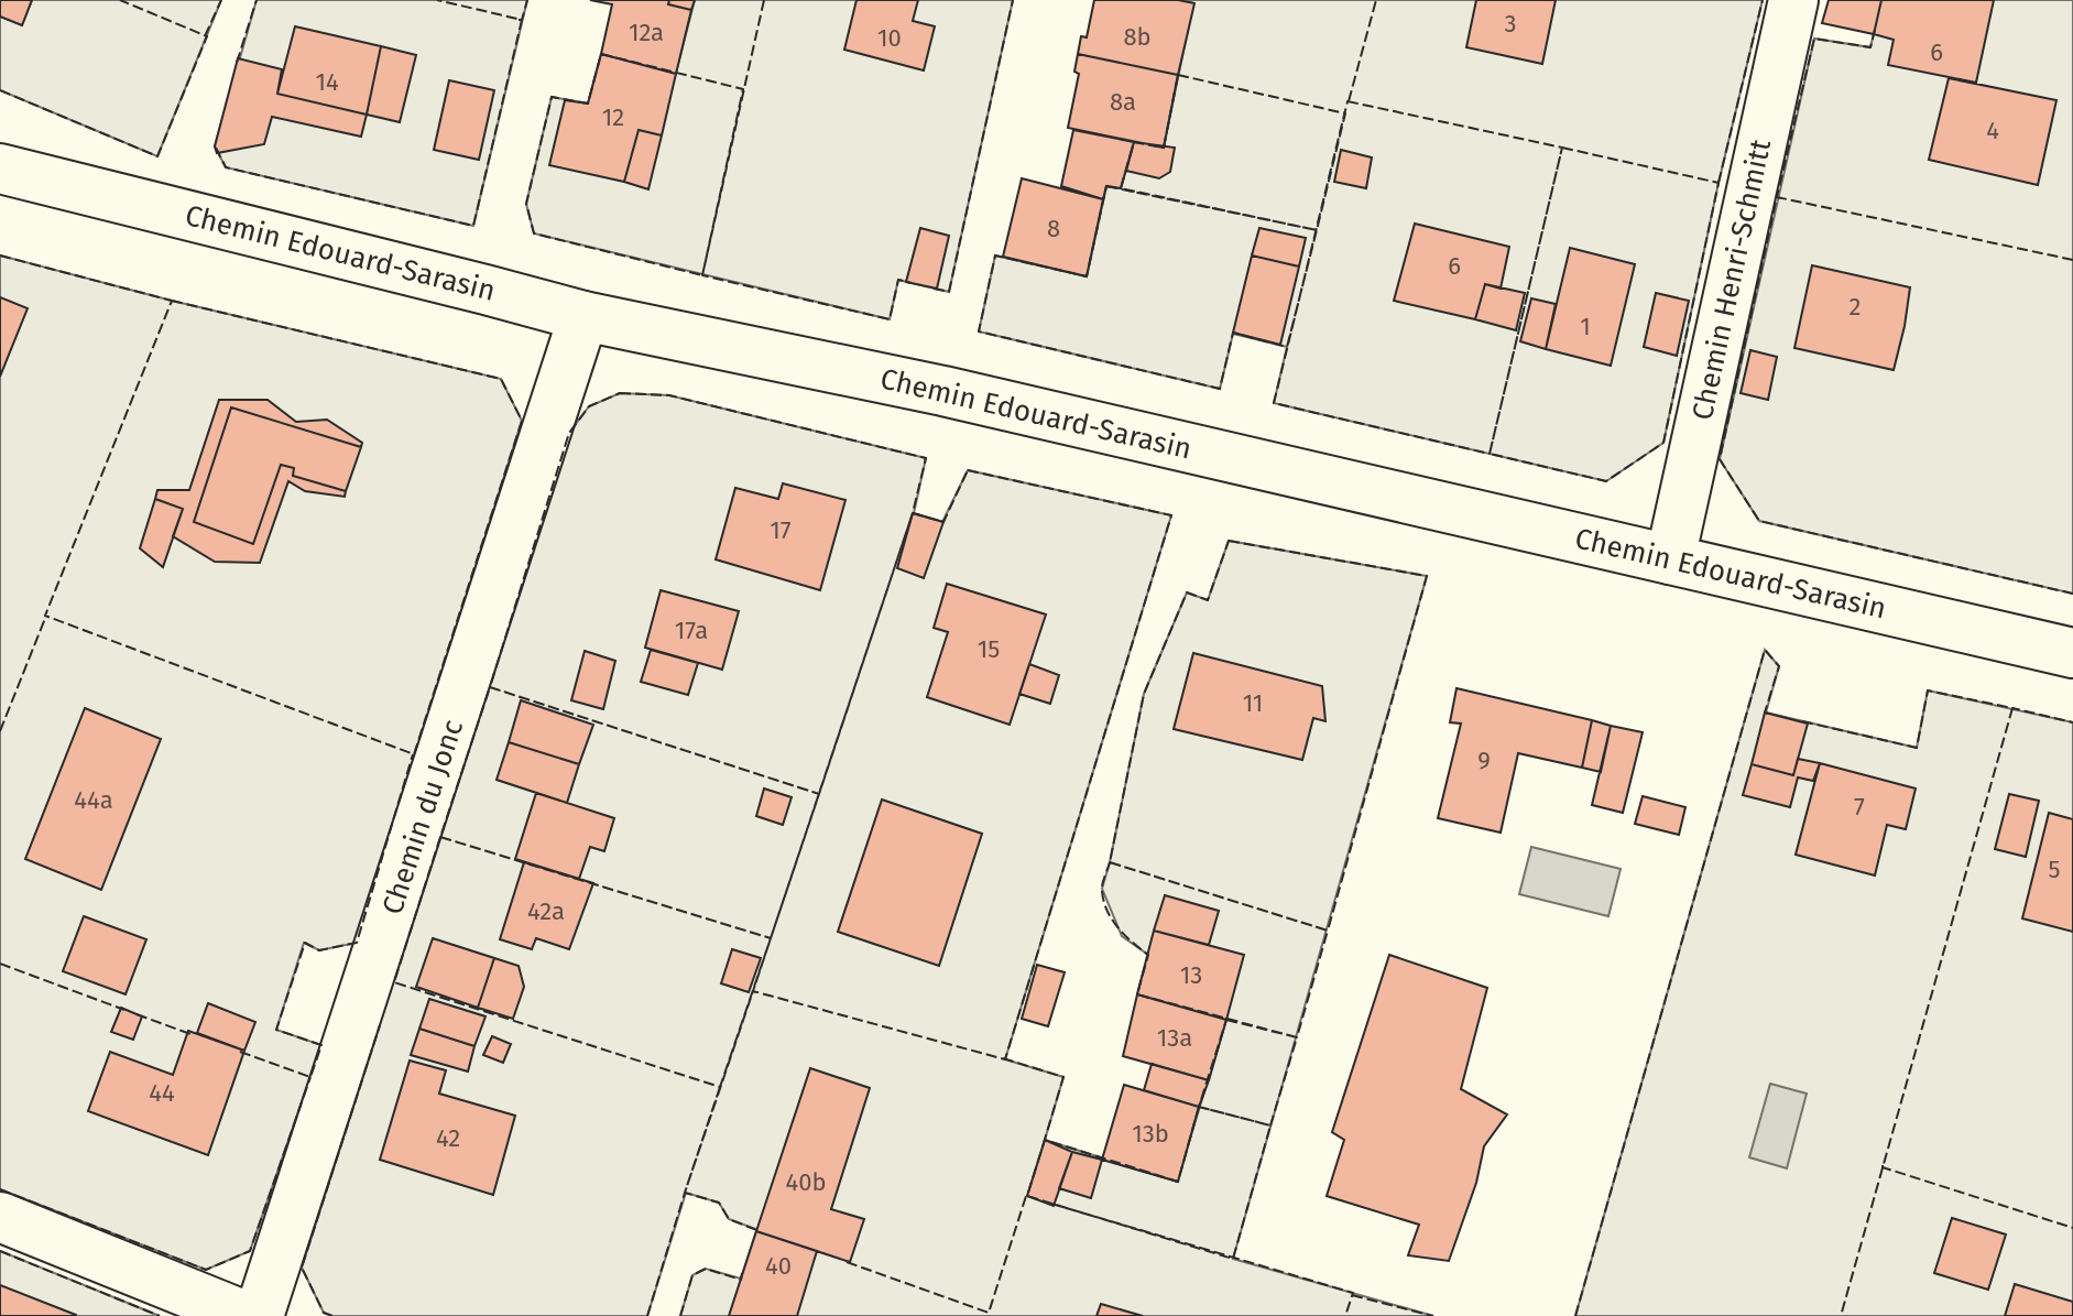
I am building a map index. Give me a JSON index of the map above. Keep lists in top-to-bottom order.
{
  "streets": {
    "street": ["Chemin Edouard-Sarasin", "Chemin Henri-Schmitt", "Chemin du Jonc"]
  },
  "crossings": [
    ["Chemin Edouard-Sarasin", "Chemin Henri-Schmitt"],
    ["Chemin Edouard-Sarasin", "Chemin du Jonc"]
  ],
  "house_numbers": [
    "3",
    "12a",
    "8b",
    "10",
    "6",
    "14",
    "8a",
    "12",
    "4",
    "8",
    "6",
    "2",
    "1",
    "17",
    "17a",
    "15",
    "11",
    "9",
    "44a",
    "7",
    "5",
    "42a",
    "13",
    "13a",
    "44",
    "13b",
    "42",
    "40b",
    "40"
  ]
}
